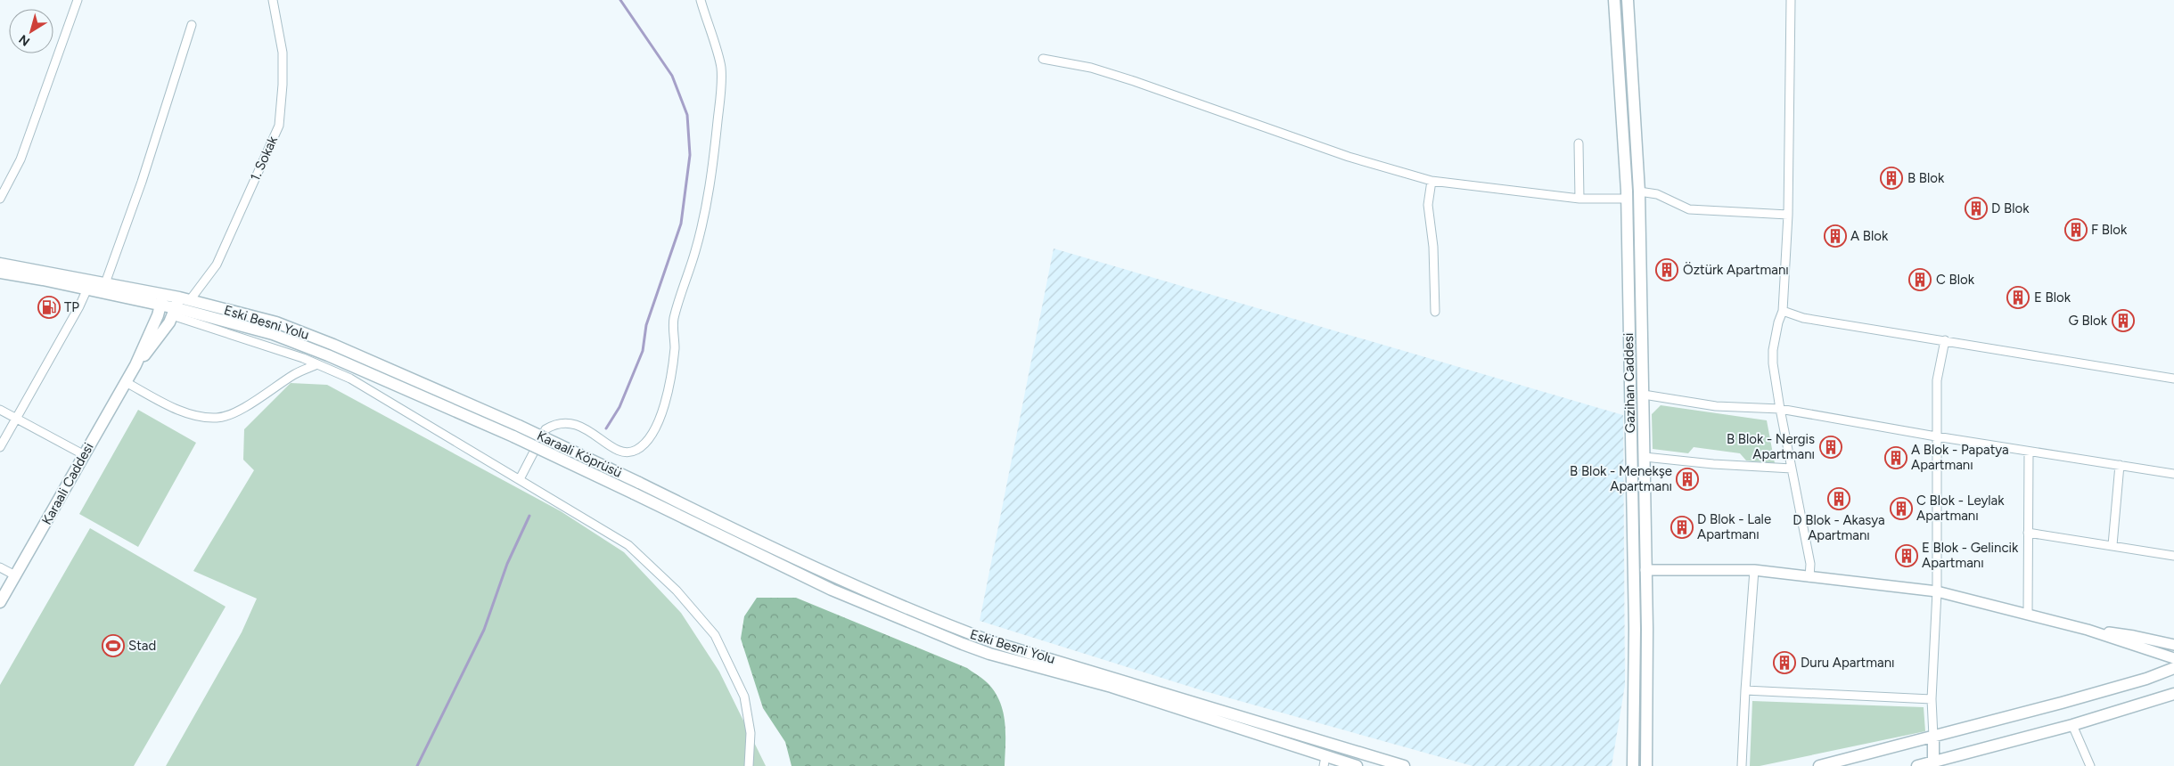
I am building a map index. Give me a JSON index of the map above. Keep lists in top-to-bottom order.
{
  "streets": {
    "main road": [
      "Eski Besni Yolu",
      "Gazihan Caddesi",
      "Karaali Köprüsü",
      "Karaali Caddesi"
    ],
    "street": ["1. Sokak"]
  },
  "crossings": [
    ["1. Sokak", "Eski Besni Yolu"],
    ["Eski Besni Yolu", "Karaali Köprüsü"]
  ],
  "places": {
    "building": [
      "B Blok",
      "D Blok",
      "F Blok",
      "A Blok",
      "Öztürk Apartmanı",
      "C Blok",
      "E Blok",
      "G Blok",
      "B Blok - Nergis Apartmanı",
      "A Blok - Papatya Apartmanı",
      "B Blok - Menekşe Apartmanı",
      "D Blok - Akasya Apartmanı",
      "C Blok - Leylak Apartmanı",
      "D Blok - Lale Apartmanı",
      "E Blok - Gelincik Apartmanı",
      "Duru Apartmanı"
    ],
    "fuel station": ["TP"],
    "sports": ["Stad"]
  },
  "north": "bottom left"
}
